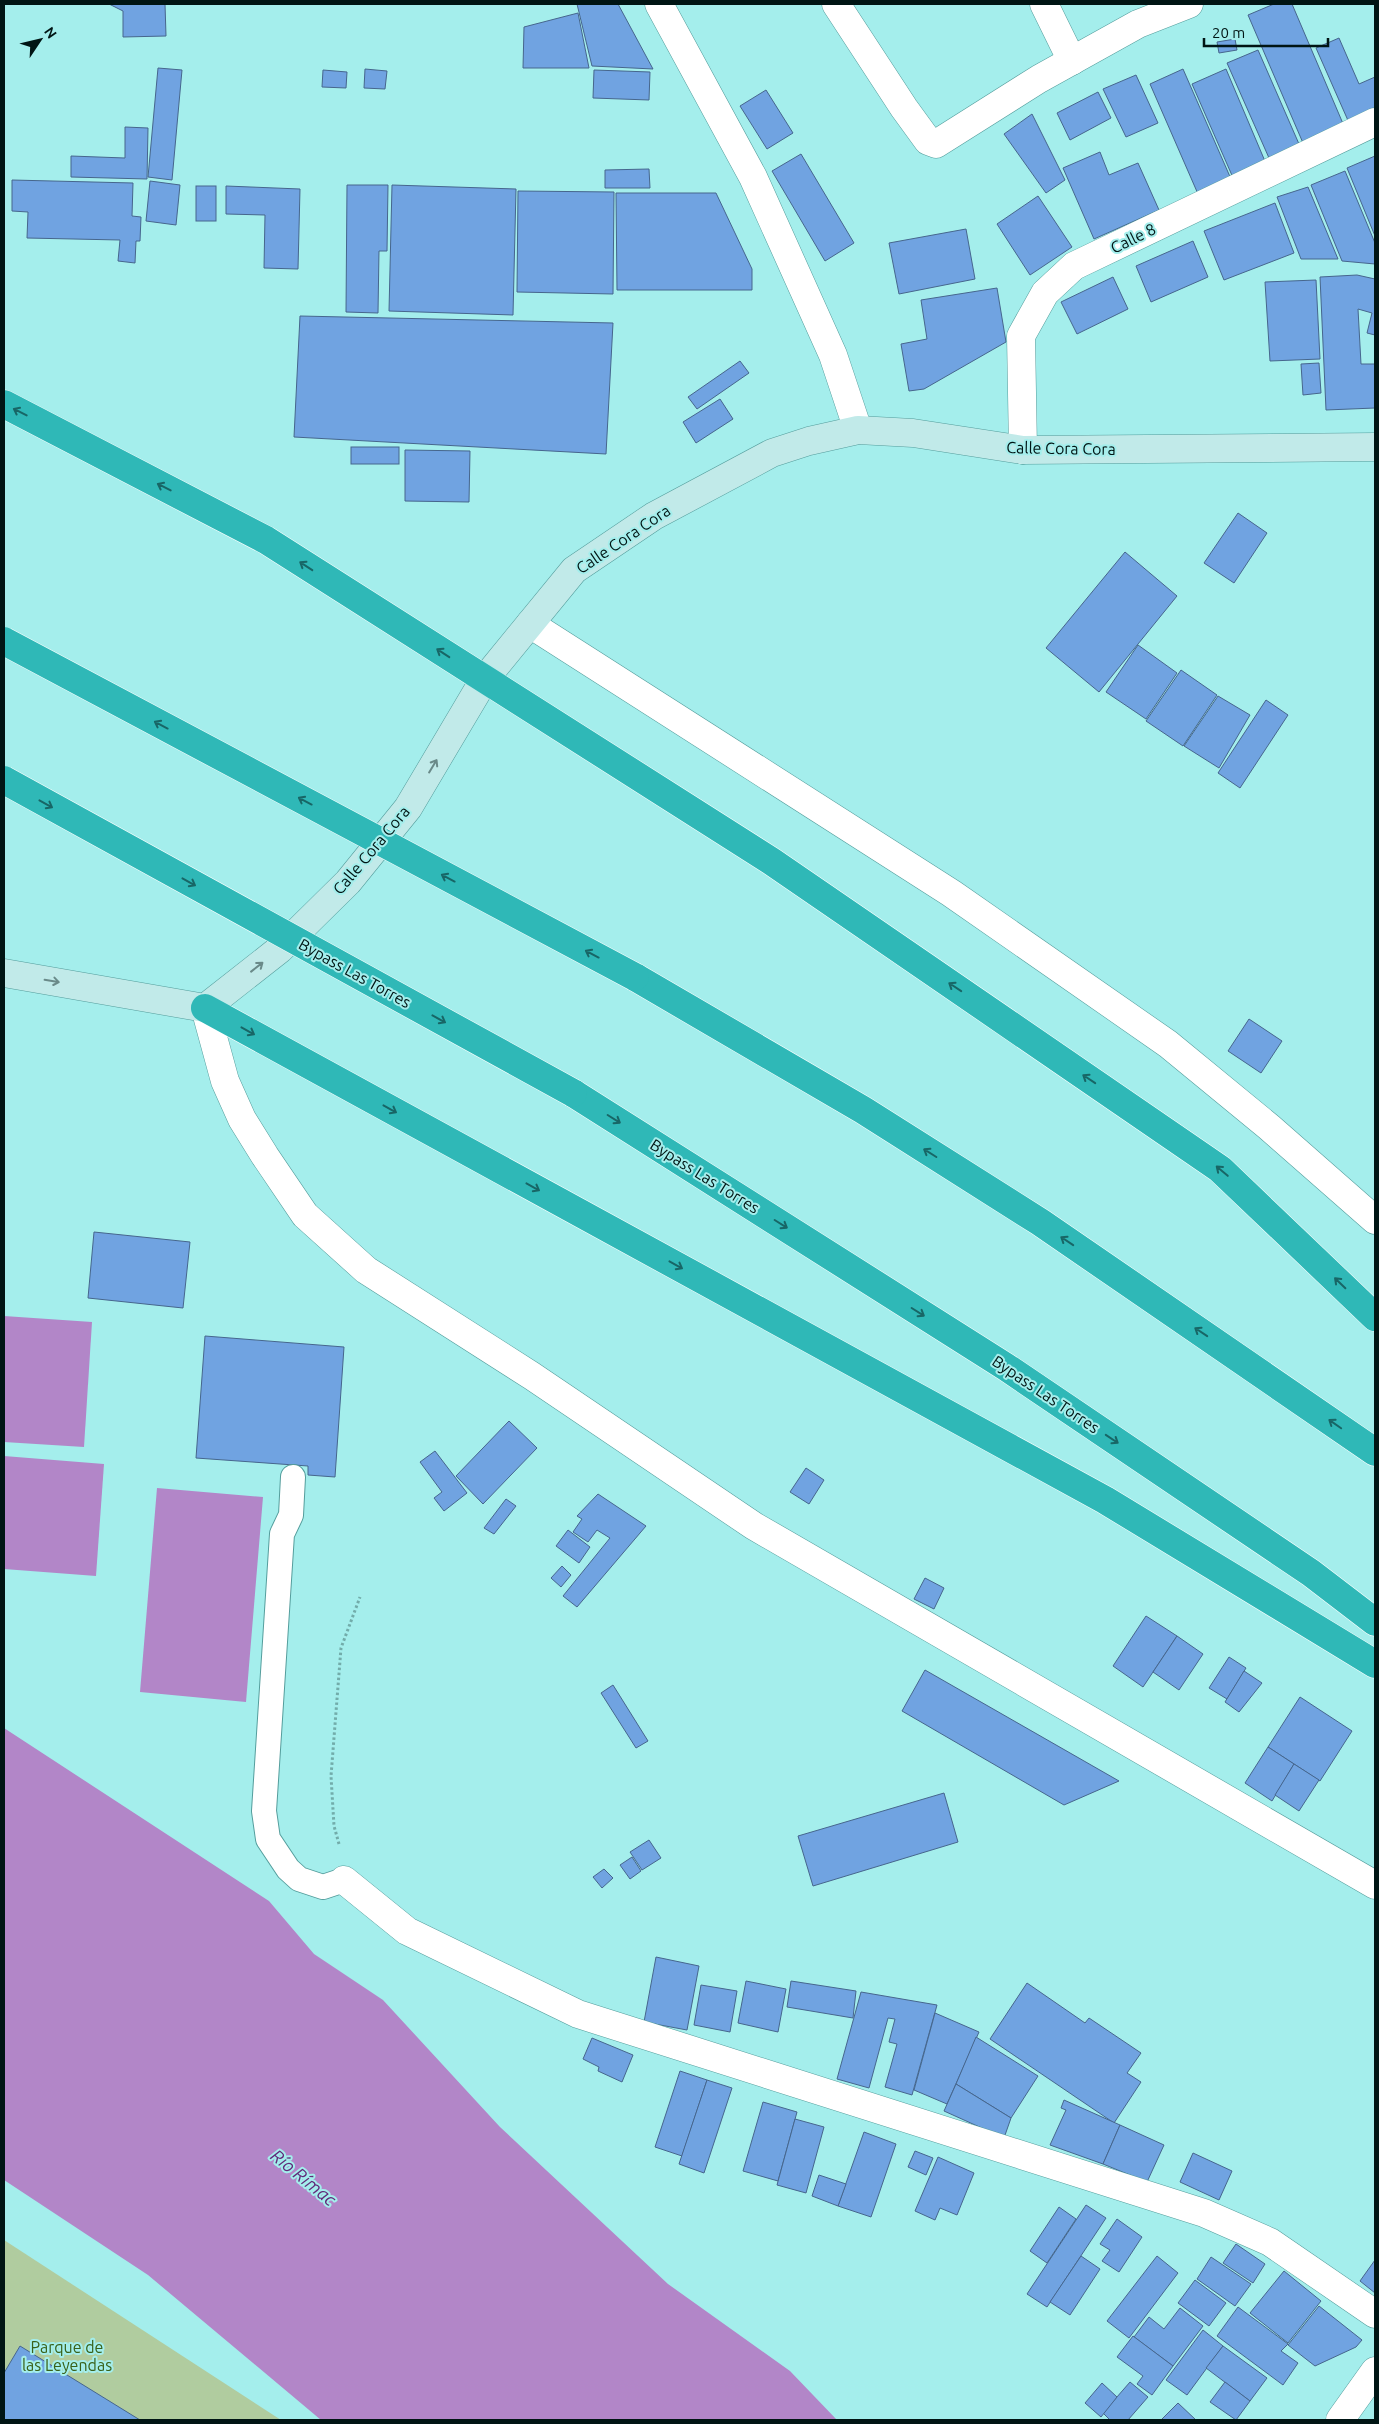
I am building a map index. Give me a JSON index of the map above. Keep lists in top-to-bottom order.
{
  "streets": {
    "highway": ["Bypass Las Torres"],
    "street": ["Calle 8", "Calle Cora Cora"]
  },
  "crossings": [
    ["Calle 8", "Calle Cora Cora"]
  ],
  "water": ["Río Rímac"],
  "parks": ["Parque de las Leyendas"],
  "scale_bar": "20 m",
  "north": "top right"
}
